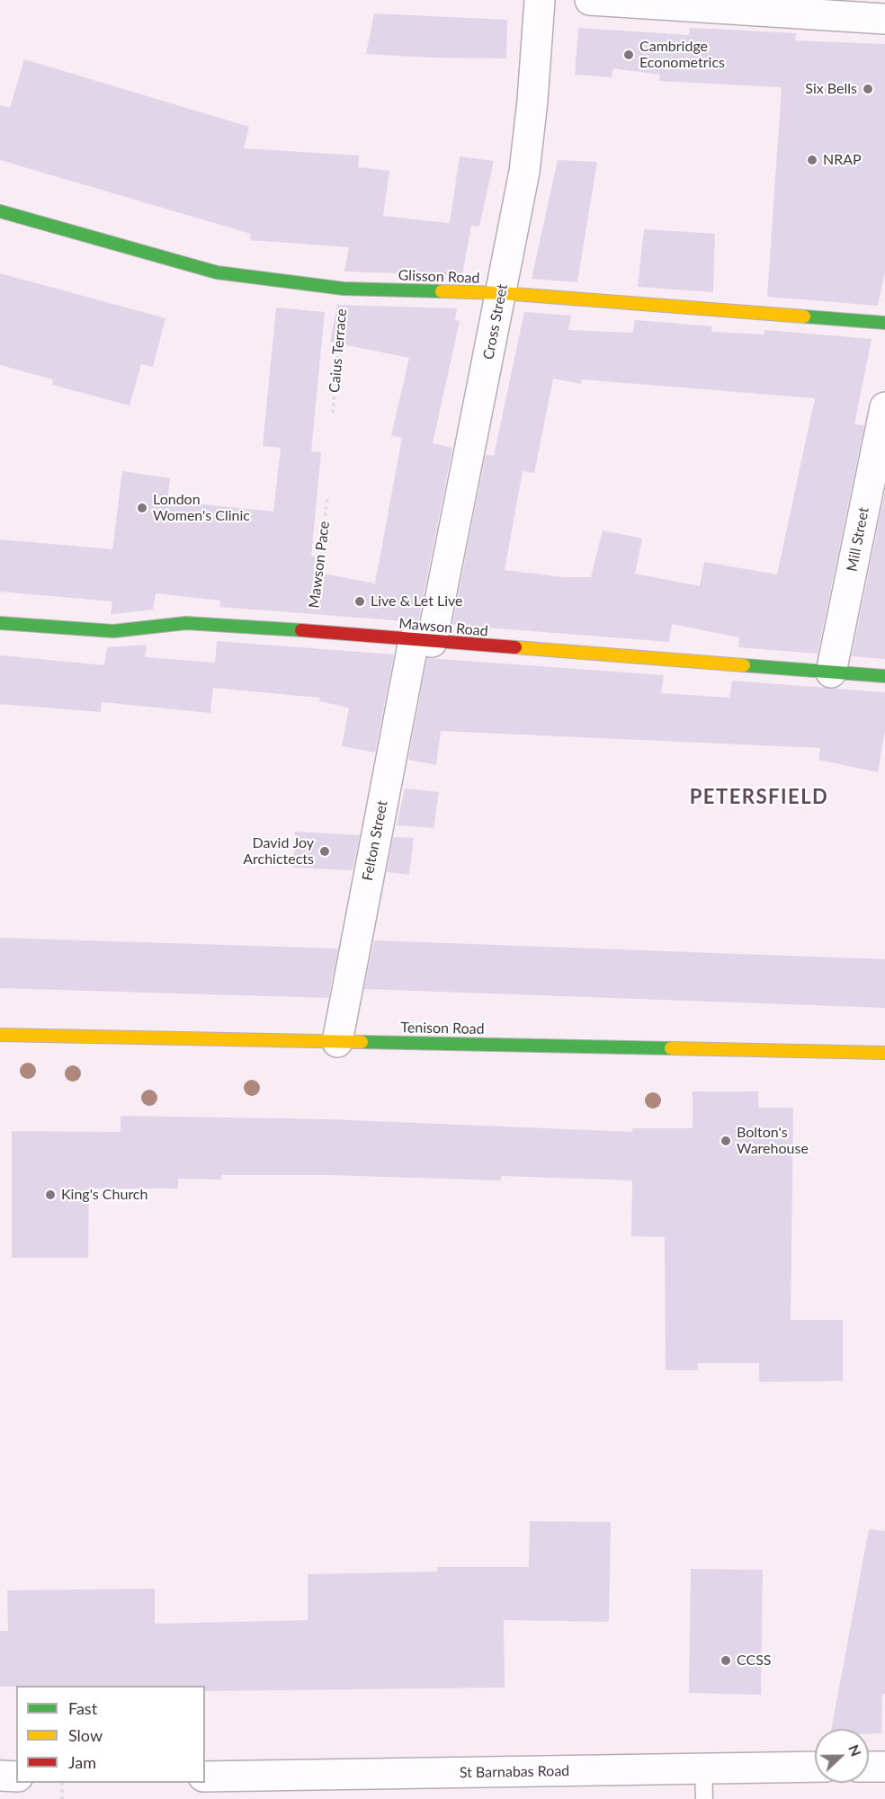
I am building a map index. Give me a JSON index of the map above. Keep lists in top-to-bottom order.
{
  "streets": {
    "street": [
      "Glisson Road",
      "Cross Street",
      "Mill Street",
      "Mawson Road",
      "Felton Street",
      "Tenison Road",
      "St Barnabas Road"
    ],
    "path": ["Caius Terrace", "Mawson Pace"]
  },
  "crossings": [
    ["Glisson Road", "Cross Street"],
    ["Glisson Road", "Caius Terrace"],
    ["Cross Street", "Mawson Road"],
    ["Cross Street", "Felton Street"],
    ["Mill Street", "Mawson Road"],
    ["Mawson Pace", "Mawson Road"],
    ["Mawson Road", "Felton Street"],
    ["Felton Street", "Tenison Road"]
  ],
  "districts": ["PETERSFIELD"],
  "places": [
    "Cambridge Econometrics",
    "Six Bells",
    "NRAP",
    "London Women's Clinic",
    "Live & Let Live",
    "David Joy Archictects",
    "Bolton's Warehouse",
    "King's Church",
    "CCSS"
  ],
  "legend": ["Fast", "Slow", "Jam"],
  "north": "right"
}
